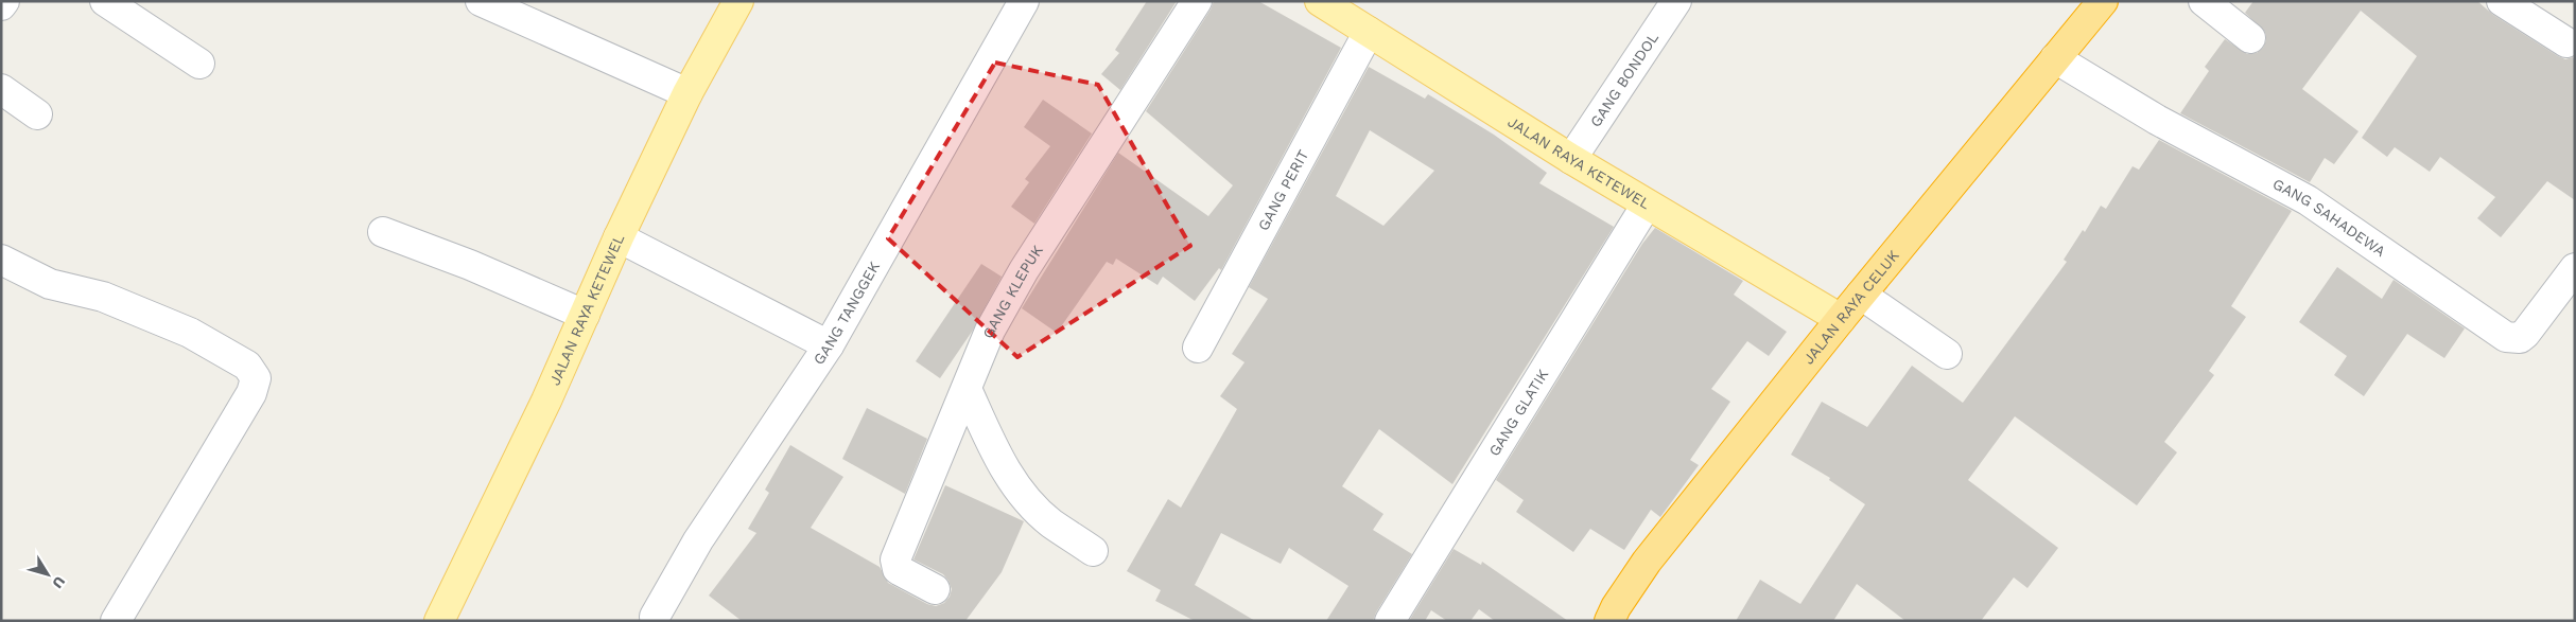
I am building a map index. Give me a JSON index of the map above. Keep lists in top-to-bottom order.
{
  "streets": {
    "highway": ["JALAN RAYA CELUK"],
    "main road": ["JALAN RAYA KETEWEL"],
    "street": [
      "GANG BONDOL",
      "GANG PERIT",
      "GANG SAHADEWA",
      "GANG KLEPUK",
      "GANG TANGGEK",
      "GANG GLATIK"
    ]
  },
  "crossings": [
    ["GANG BONDOL", "JALAN RAYA KETEWEL"],
    ["JALAN RAYA KETEWEL", "GANG PERIT"],
    ["JALAN RAYA KETEWEL", "JALAN RAYA CELUK"],
    ["JALAN RAYA KETEWEL", "GANG GLATIK"],
    ["GANG SAHADEWA", "JALAN RAYA CELUK"]
  ],
  "north": "bottom right"
}
